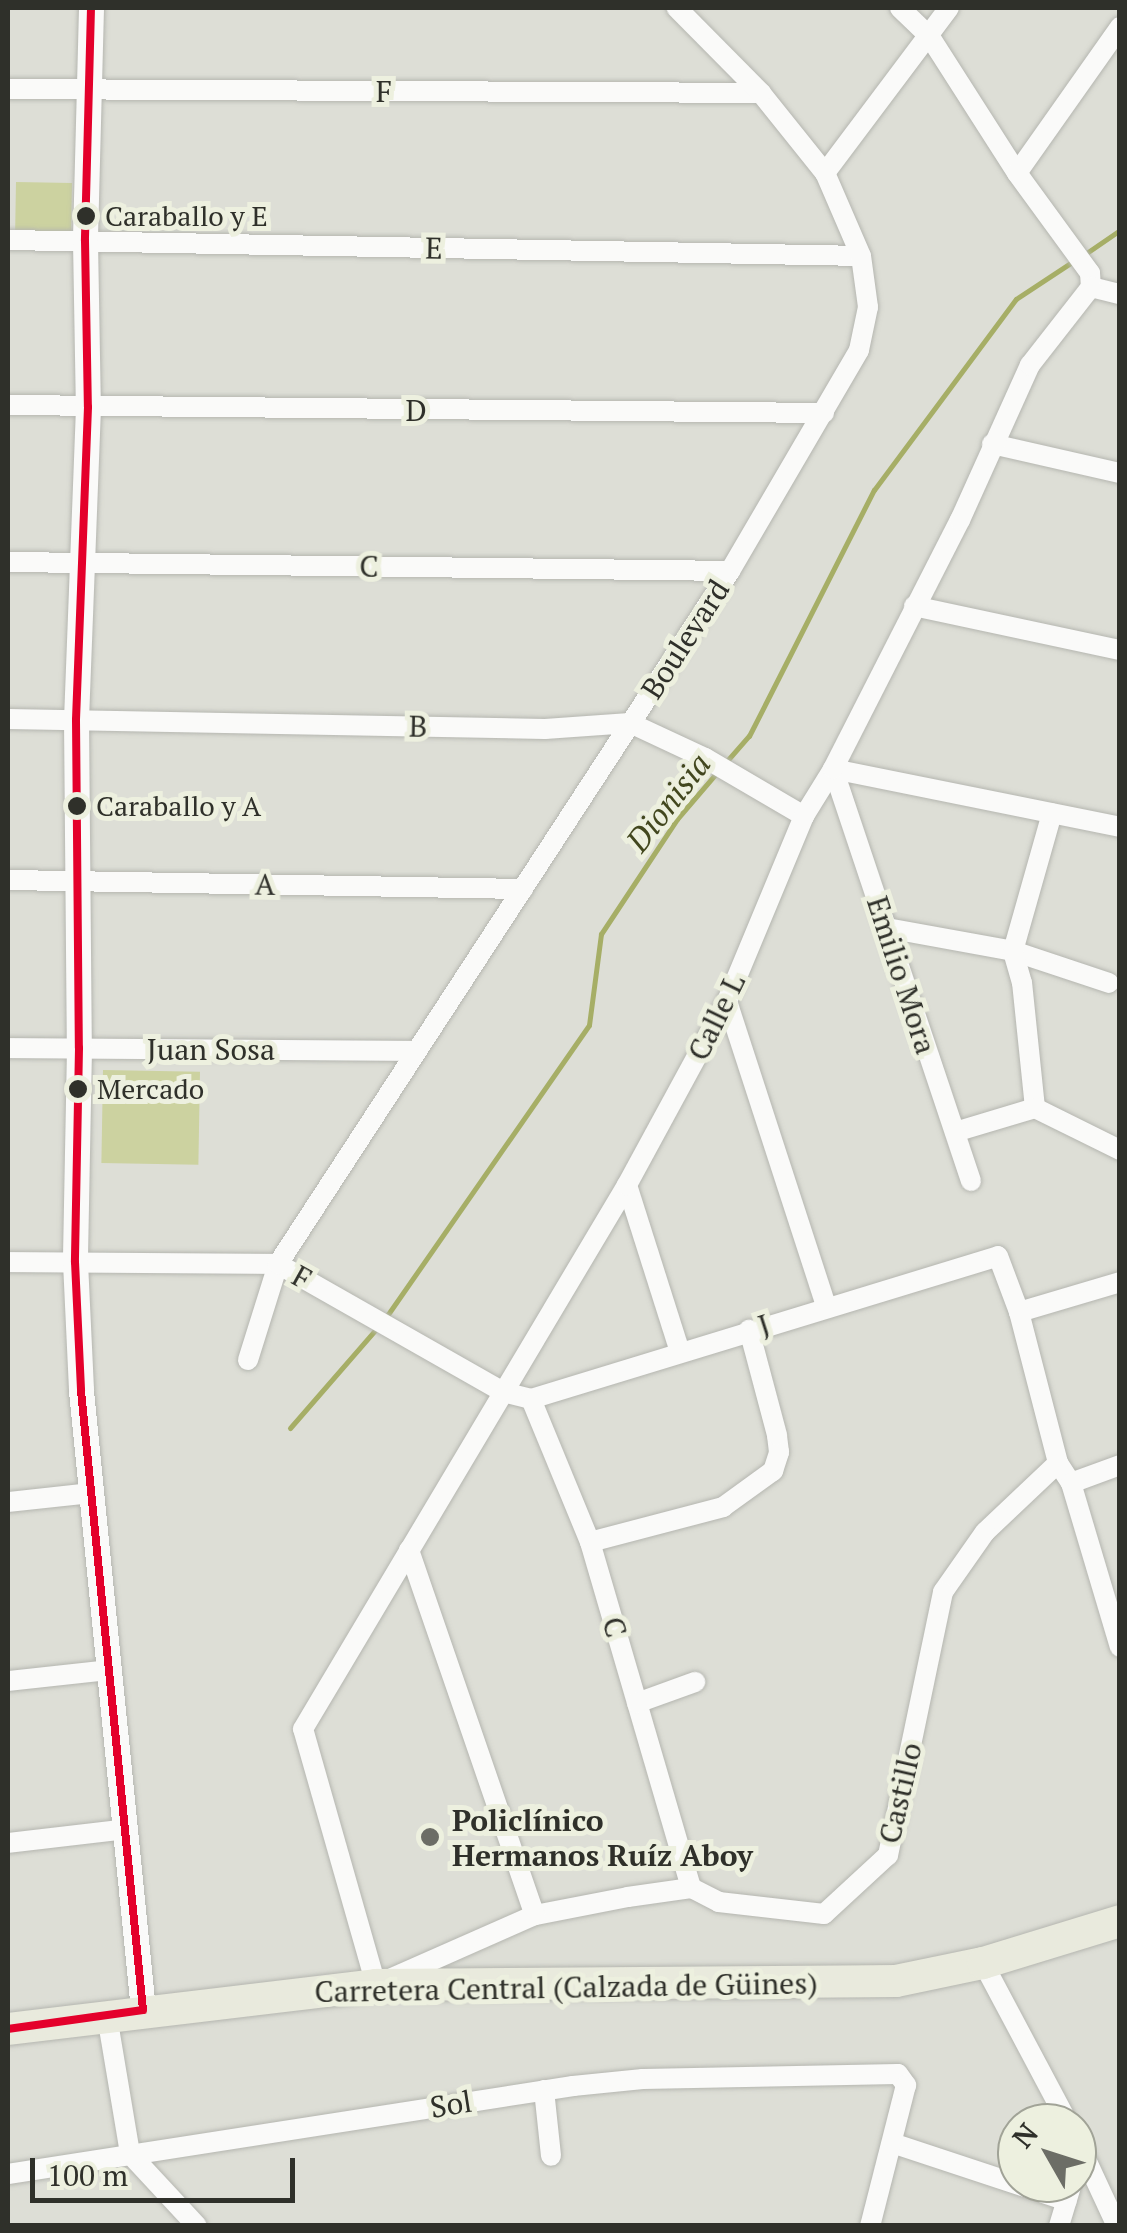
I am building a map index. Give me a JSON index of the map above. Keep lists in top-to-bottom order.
{
  "streets": {
    "main road": ["Carretera Central (Calzada de Güines)"],
    "street": [
      "F",
      "E",
      "D",
      "C",
      "Boulevard",
      "B",
      "A",
      "Emilio Mora",
      "Calle L",
      "Juan Sosa",
      "J",
      "Castillo",
      "Sol"
    ]
  },
  "crossings": [
    ["F", "Boulevard"],
    ["F", "Calle L"],
    ["E", "Boulevard"],
    ["D", "Boulevard"],
    ["C", "Boulevard"],
    ["C", "J"],
    ["C", "Castillo"],
    ["Boulevard", "B"],
    ["Boulevard", "A"],
    ["Boulevard", "Juan Sosa"],
    ["B", "Calle L"],
    ["Emilio Mora", "Calle L"],
    ["Calle L", "Castillo"],
    ["Calle L", "Carretera Central (Calzada de Güines)"],
    ["Castillo", "Carretera Central (Calzada de Güines)"]
  ],
  "water": ["Dionisia"],
  "places": [
    "Caraballo y E",
    "Caraballo y A",
    "Mercado",
    "Policlínico Hermanos Ruíz Aboy"
  ],
  "scale_bar": "100 m",
  "north": "top left"
}
